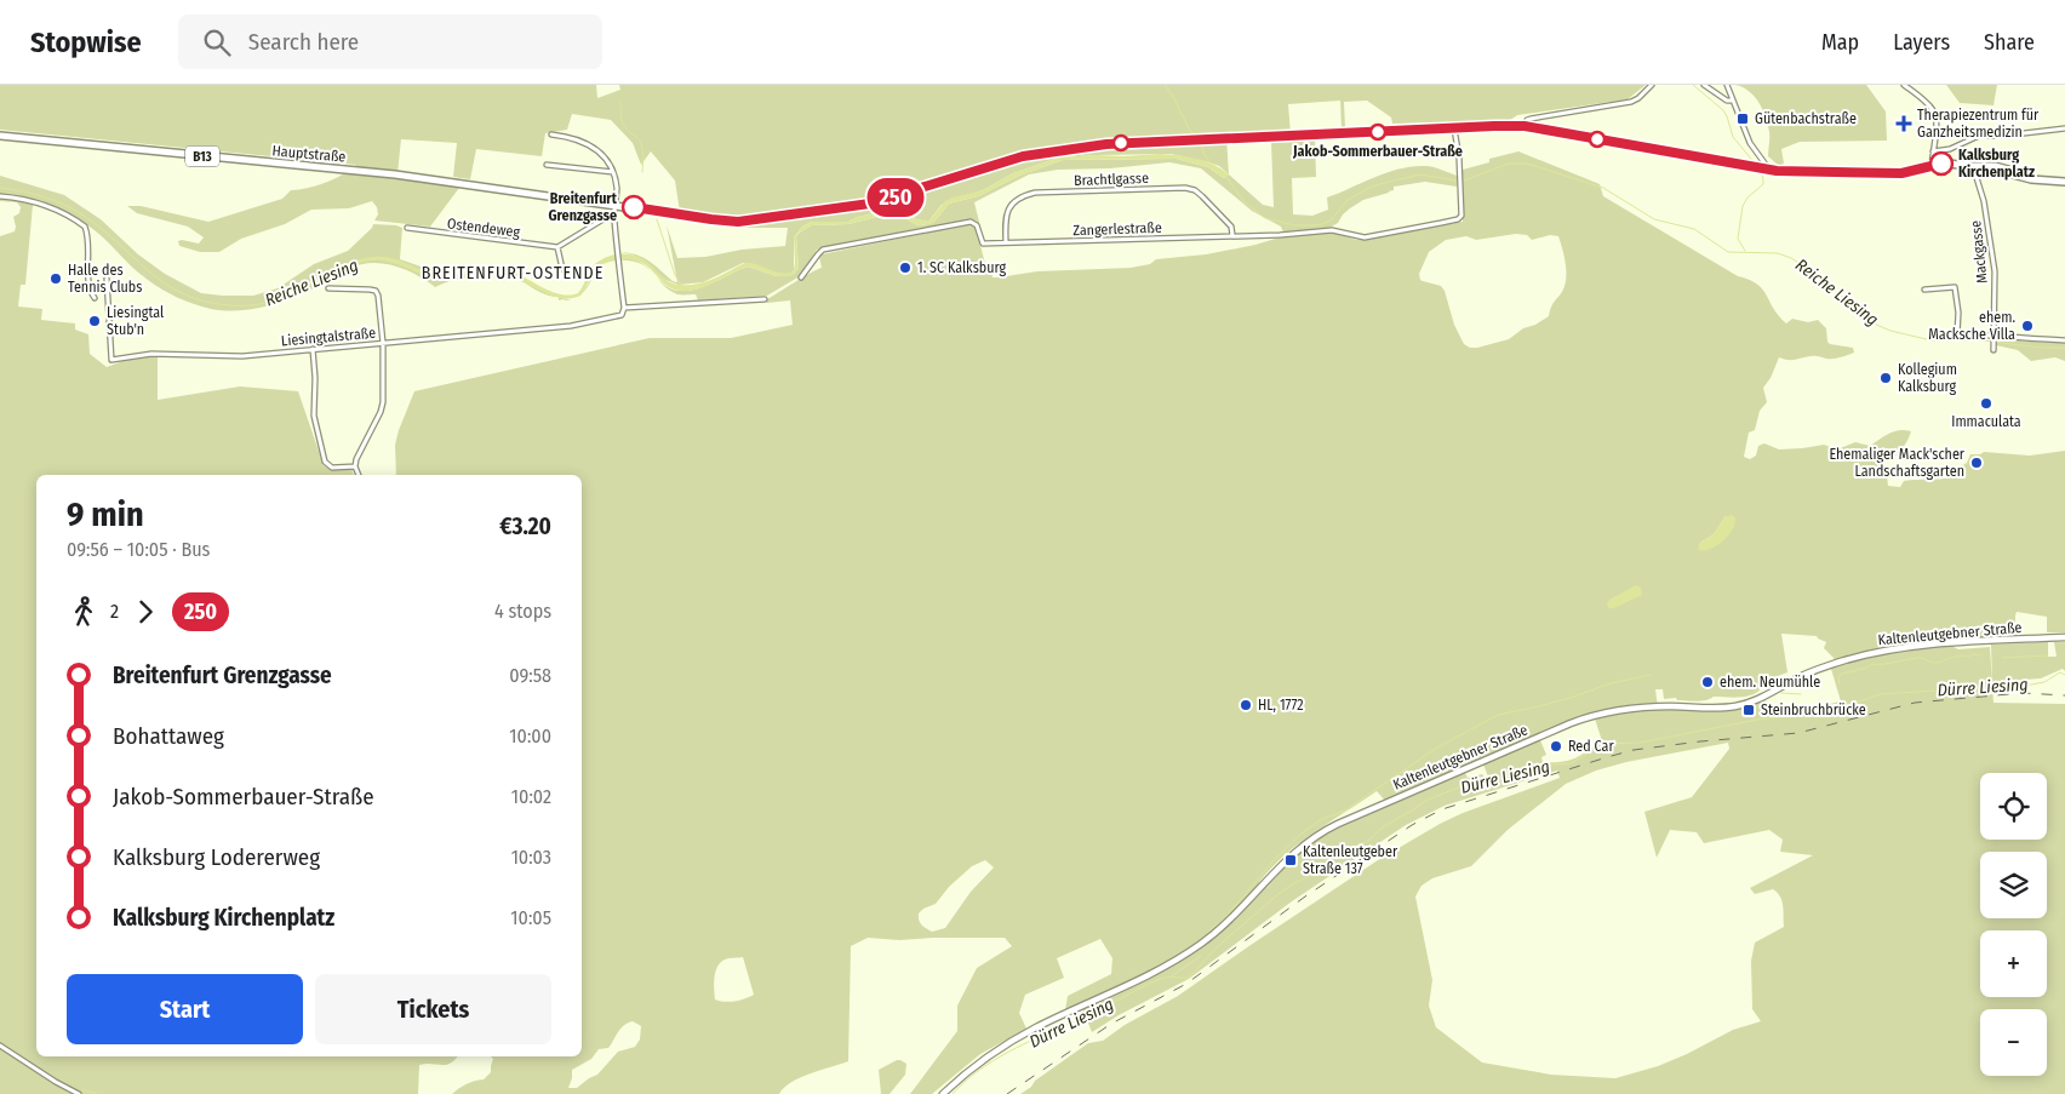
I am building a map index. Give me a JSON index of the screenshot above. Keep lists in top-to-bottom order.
{
  "streets": {
    "main road": ["Hauptstraße", "B13", "Kaltenleutgebner Straße"],
    "street": [
      "Brachtlgasse",
      "Ostendeweg",
      "Zangerlestraße",
      "Mackgasse",
      "Liesingtalstraße"
    ]
  },
  "crossings": [
    ["Hauptstraße", "B13"],
    ["Hauptstraße", "Zangerlestraße"],
    ["B13", "Zangerlestraße"],
    ["B13", "Mackgasse"],
    ["Brachtlgasse", "Zangerlestraße"]
  ],
  "districts": ["BREITENFURT-OSTENDE"],
  "water": ["Reiche Liesing", "Dürre Liesing"],
  "places": {
    "transit": ["Gütenbachstraße", "Steinbruchbrücke", "Kaltenleutgeber Straße 137"],
    "health": ["Therapiezentrum für Ganzheitsmedizin"],
    "other": [
      "Jakob-Sommerbauer-Straße",
      "Kalksburg Kirchenplatz",
      "Breitenfurt Grenzgasse",
      "1. SC Kalksburg",
      "Halle des Tennis Clubs",
      "Liesingtal Stub'n",
      "ehem. Macksche Villa",
      "Kollegium Kalksburg",
      "Immaculata",
      "Ehemaliger Mack'scher Landschaftsgarten",
      "ehem. Neumühle",
      "HL, 1772",
      "Red Car"
    ]
  },
  "lines": ["bus line 250"],
  "page": {
    "header": "Stopwise",
    "search": "Search here",
    "nav": ["Map", "Layers", "Share"],
    "on_map": "250",
    "heading": ["9 min", "09:56 – 10:05 · Bus", "€3.20"],
    "legs": ["2", "250", "4 stops"],
    "list": [
      {
        "name": "Breitenfurt Grenzgasse",
        "value": "09:58"
      },
      {
        "name": "Bohattaweg",
        "value": "10:00"
      },
      {
        "name": "Jakob-Sommerbauer-Straße",
        "value": "10:02"
      },
      {
        "name": "Kalksburg Lodererweg",
        "value": "10:03"
      },
      {
        "name": "Kalksburg Kirchenplatz",
        "value": "10:05"
      }
    ],
    "map_buttons": ["+", "−"],
    "buttons": ["Start", "Tickets"]
  }
}
